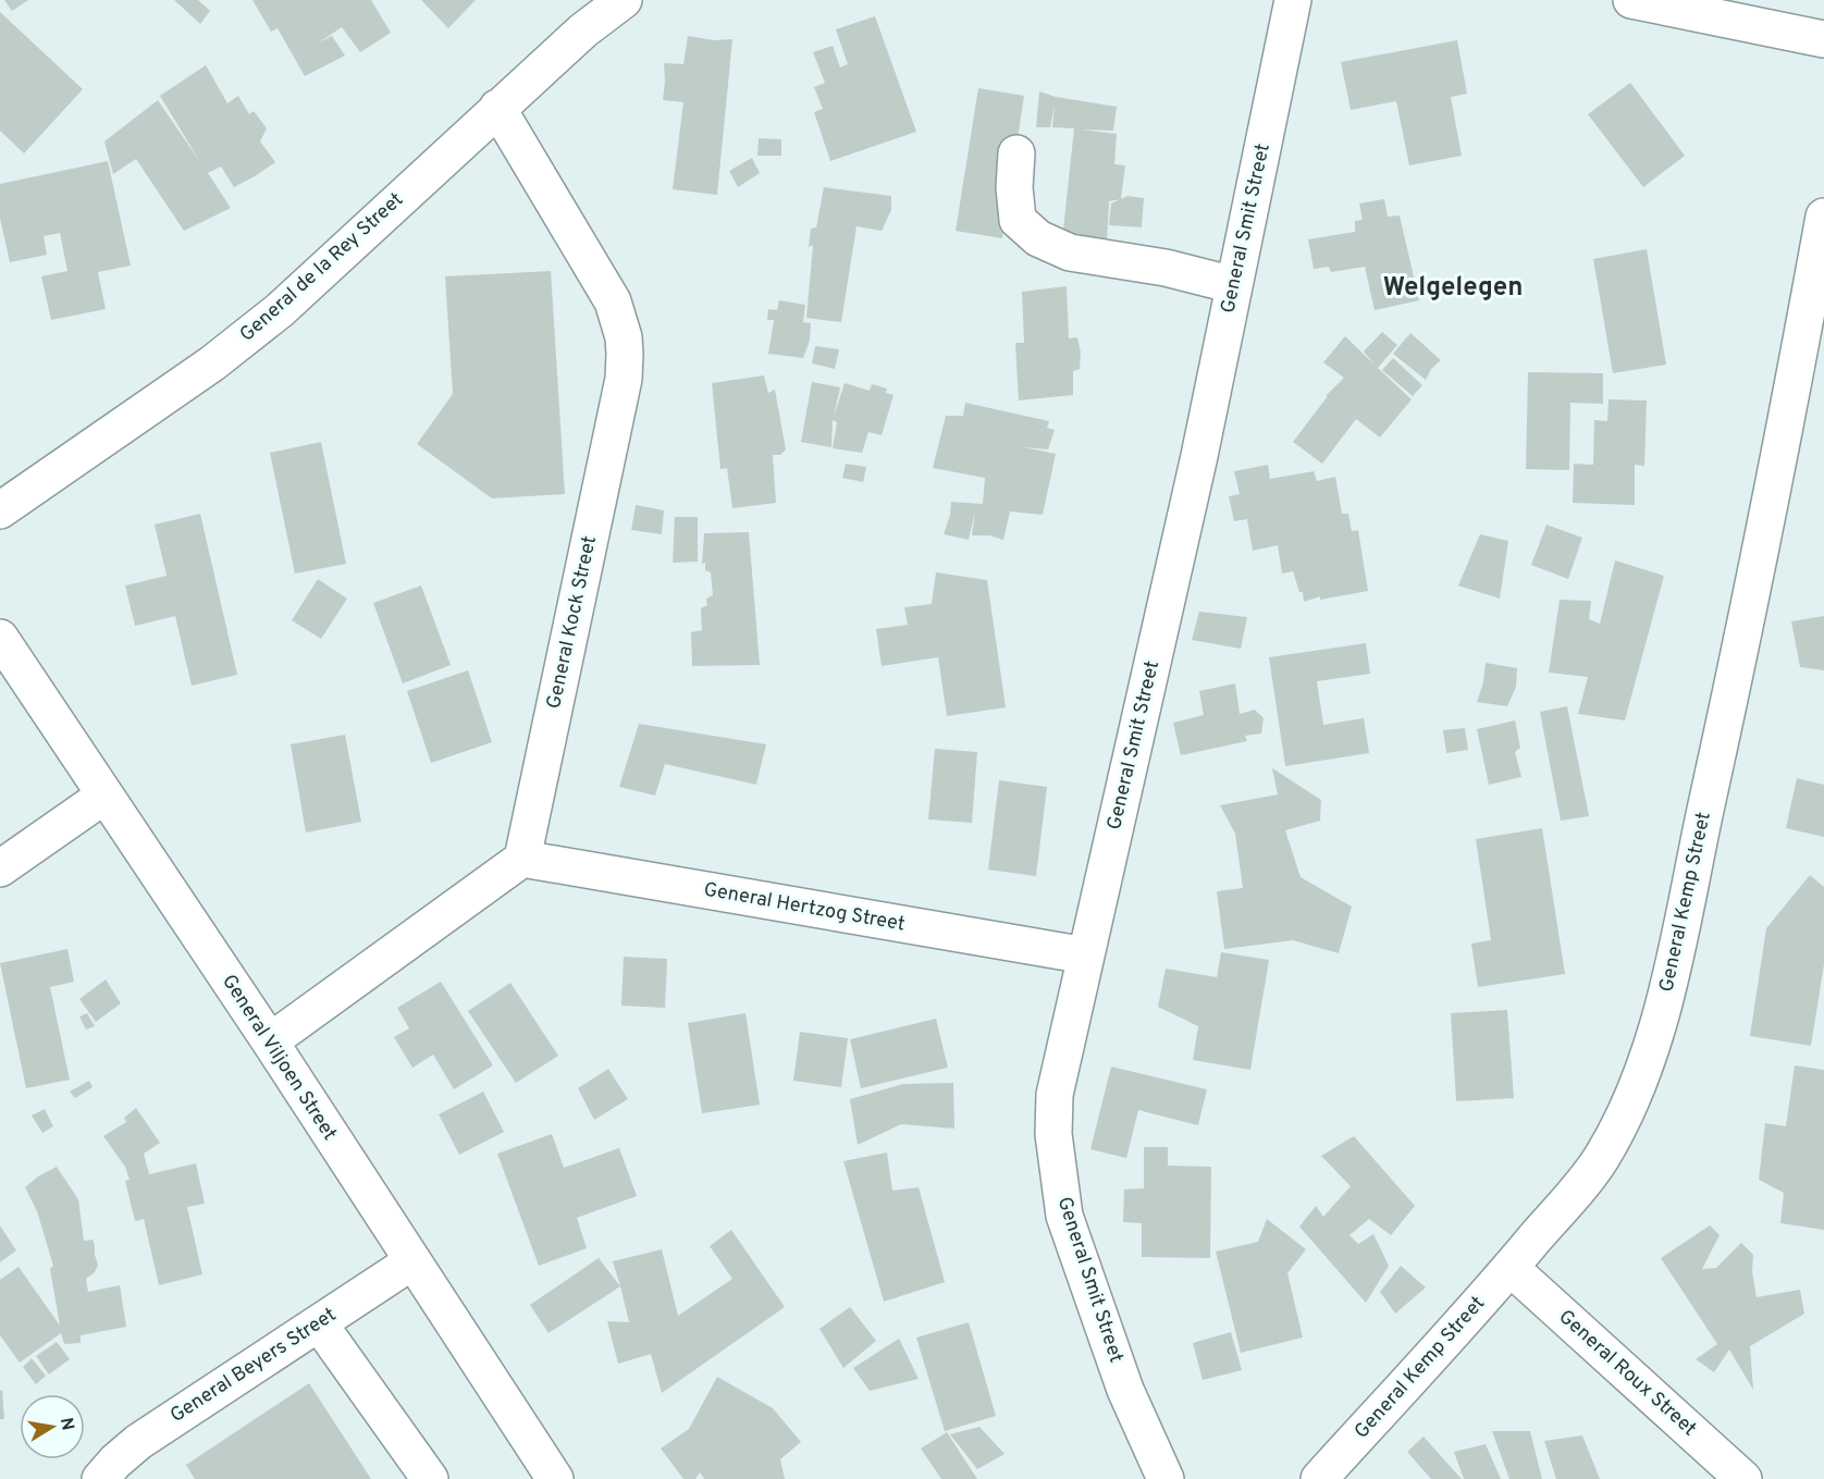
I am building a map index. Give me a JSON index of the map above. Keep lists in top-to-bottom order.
{
  "streets": {
    "street": [
      "General Smit Street",
      "General de la Rey Street",
      "General Kock Street",
      "General Kemp Street",
      "General Hertzog Street",
      "General Viljoen Street",
      "General Beyers Street",
      "General Roux Street"
    ]
  },
  "crossings": [
    ["General Smit Street", "General Hertzog Street"],
    ["General de la Rey Street", "General Kock Street"],
    ["General Kock Street", "General Hertzog Street"],
    ["General Kemp Street", "General Roux Street"],
    ["General Viljoen Street", "General Beyers Street"]
  ],
  "districts": ["Welgelegen"],
  "north": "right"
}
